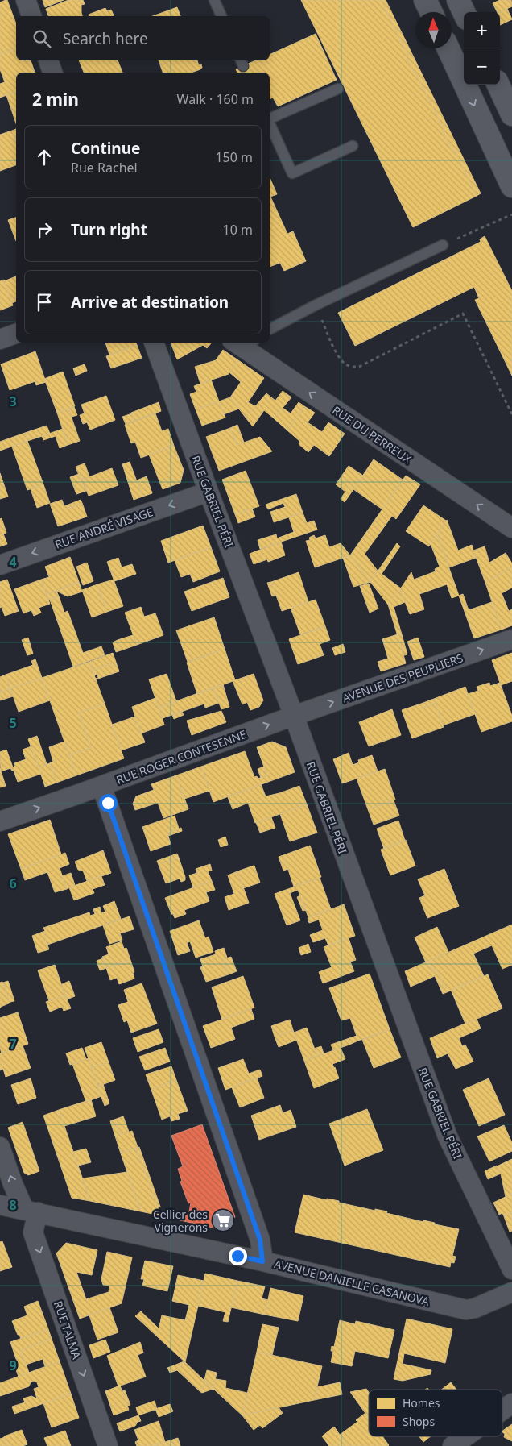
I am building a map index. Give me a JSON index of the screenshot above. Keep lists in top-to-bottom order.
{
  "streets": {
    "street": [
      "RUE DU PERREUX",
      "RUE GABRIEL PÉRI",
      "RUE ANDRÉ VISAGE",
      "AVENUE DES PEUPLIERS",
      "RUE ROGER CONTESENNE",
      "AVENUE DANIELLE CASANOVA",
      "RUE TALMA"
    ]
  },
  "crossings": [
    ["RUE GABRIEL PÉRI", "RUE ANDRÉ VISAGE"],
    ["RUE GABRIEL PÉRI", "AVENUE DES PEUPLIERS"],
    ["RUE GABRIEL PÉRI", "RUE ROGER CONTESENNE"],
    ["AVENUE DES PEUPLIERS", "RUE ROGER CONTESENNE"],
    ["AVENUE DANIELLE CASANOVA", "RUE TALMA"]
  ],
  "one_way": [
    "RUE DU PERREUX",
    "RUE ANDRÉ VISAGE",
    "AVENUE DES PEUPLIERS",
    "RUE ROGER CONTESENNE",
    "RUE TALMA"
  ],
  "places": {
    "supermarket": ["Cellier des Vignerons"]
  },
  "legend": ["Homes", "Shops"],
  "north": "top",
  "page": {
    "map_buttons": ["+", "−"],
    "search": "Search here",
    "heading": ["2 min", "Walk · 160 m"],
    "list": [
      ["Continue", "Rue Rachel", "150 m"],
      ["Turn right", "10 m"],
      "Arrive at destination"
    ]
  },
  "grid": {
    "rows": [
      "3",
      "4",
      "5",
      "6",
      "7",
      "8",
      "9"
    ]
  }
}
